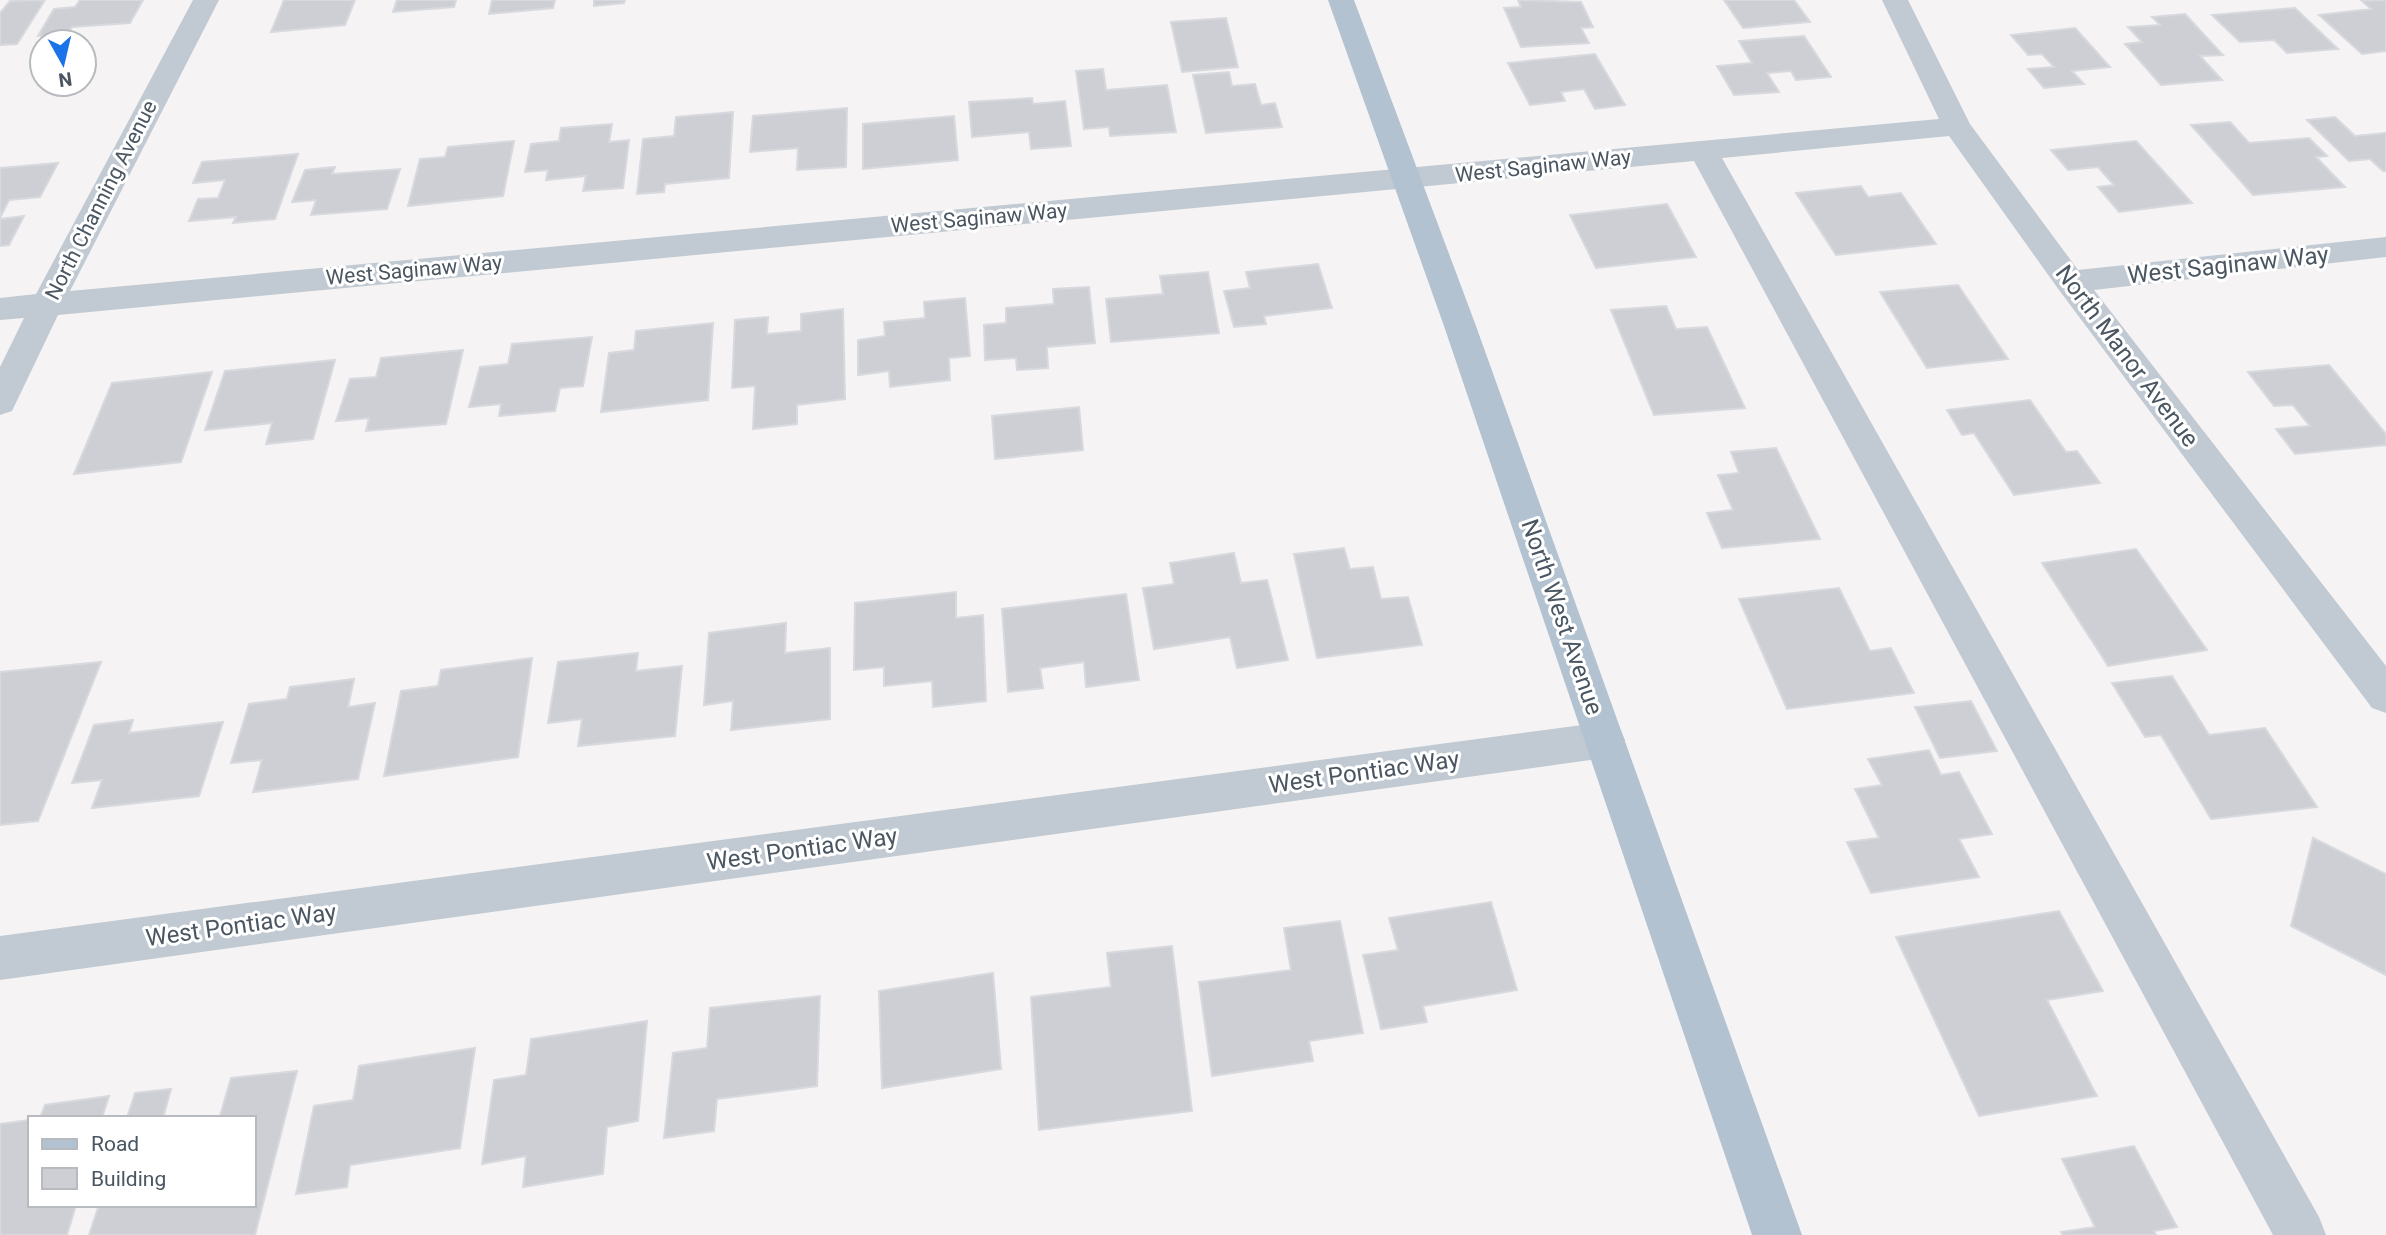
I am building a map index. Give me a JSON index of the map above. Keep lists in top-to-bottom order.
{
  "streets": {
    "main road": ["North West Avenue"],
    "street": [
      "West Saginaw Way",
      "North Channing Avenue",
      "North Manor Avenue",
      "West Pontiac Way"
    ]
  },
  "crossings": [
    ["West Saginaw Way", "North Channing Avenue"],
    ["West Saginaw Way", "North Manor Avenue"],
    ["West Saginaw Way", "North West Avenue"],
    ["North West Avenue", "West Pontiac Way"]
  ],
  "legend": ["Road", "Building"],
  "north": "bottom"
}
